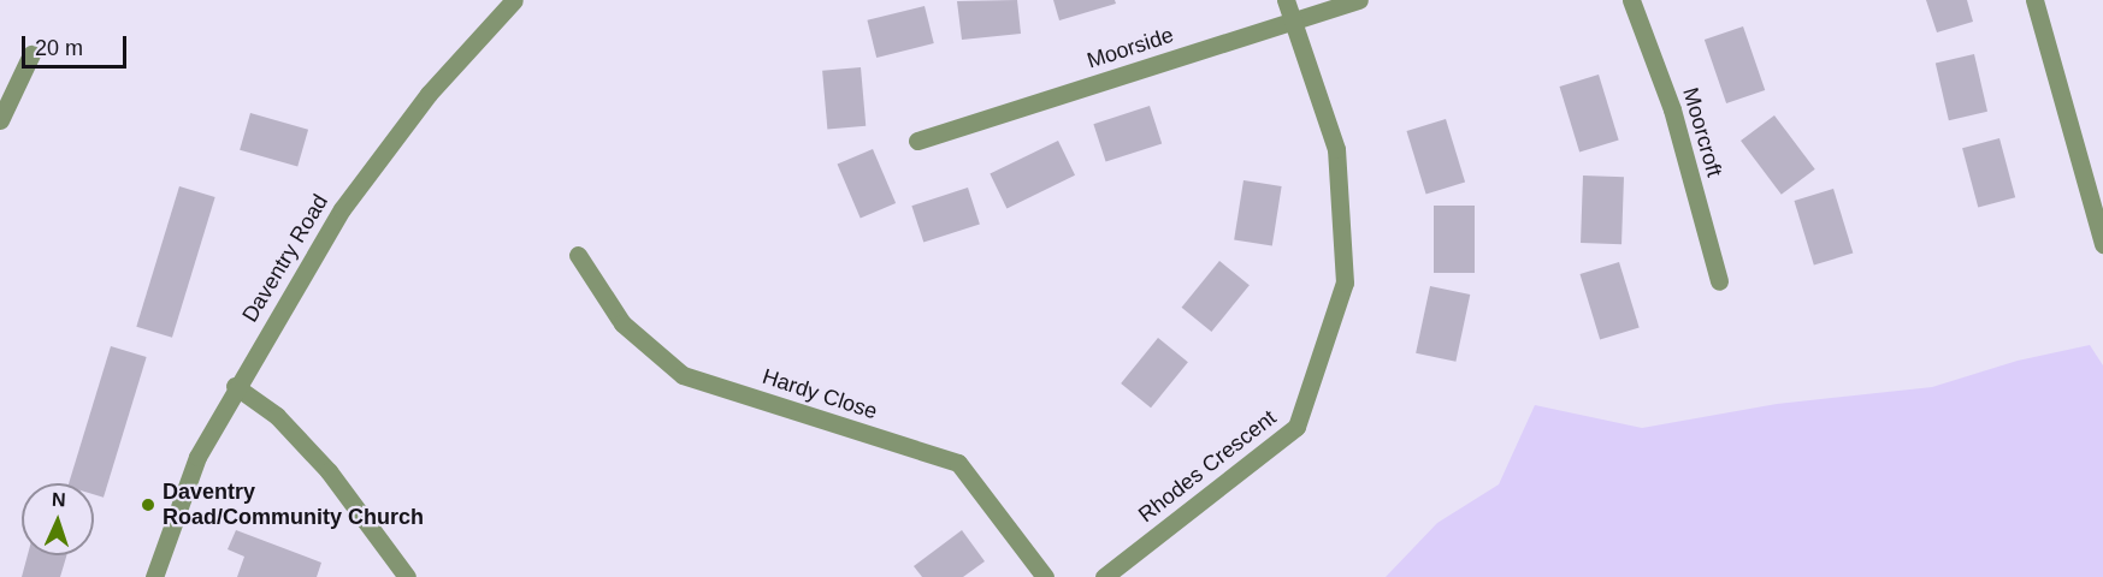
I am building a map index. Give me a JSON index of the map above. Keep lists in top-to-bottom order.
{
  "streets": {
    "street": [
      "Moorside",
      "Moorcroft",
      "Daventry Road",
      "Hardy Close",
      "Rhodes Crescent"
    ]
  },
  "crossings": [
    ["Moorside", "Rhodes Crescent"]
  ],
  "places": ["Daventry Road/Community Church"],
  "scale_bar": "20 m",
  "north": "top"
}
